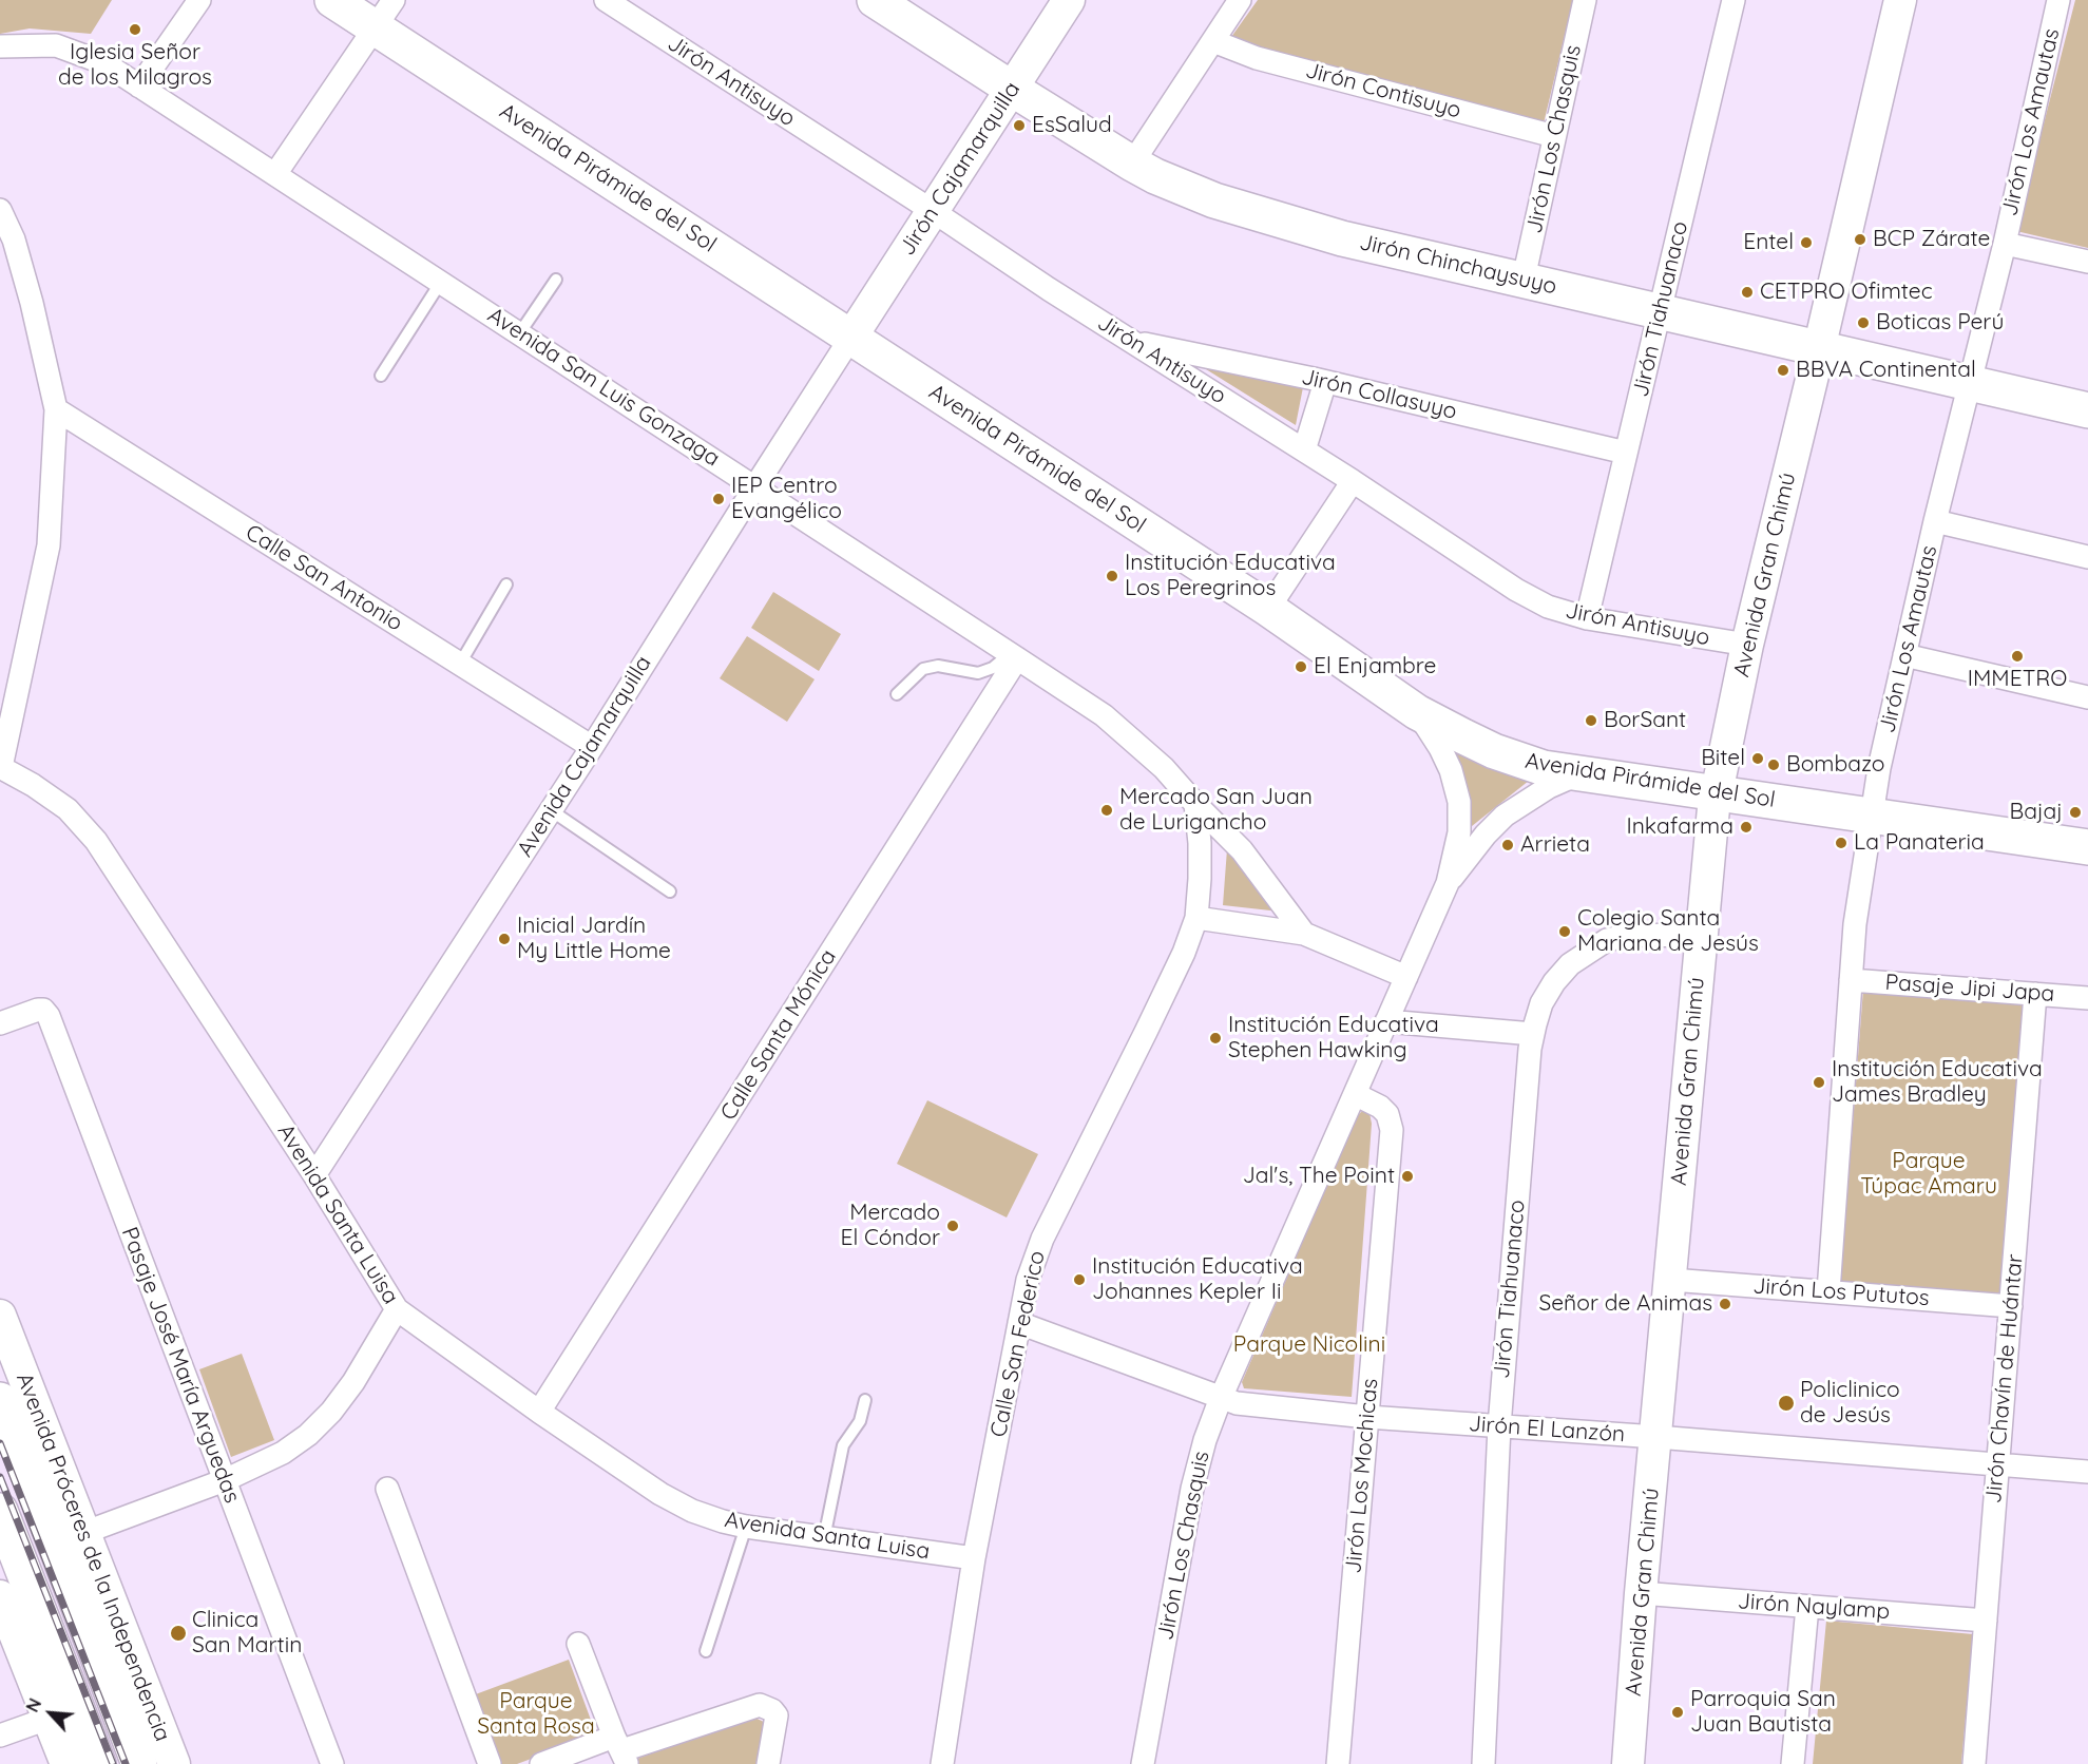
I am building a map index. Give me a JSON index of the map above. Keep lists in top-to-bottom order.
{
  "streets": {
    "main road": ["Avenida Pirámide del Sol", "Jirón Chinchaysuyo", "Avenida Próceres de la Independencia"],
    "street": [
      "Jirón Antisuyo",
      "Jirón Contisuyo",
      "Jirón Los Amautas",
      "Jirón Los Chasquis",
      "Jirón Cajamarquilla",
      "Jirón Tiahuanaco",
      "Avenida San Luis Gonzaga",
      "Jirón Collasuyo",
      "Avenida Gran Chimú",
      "Calle San Antonio",
      "Avenida Cajamarquilla",
      "Pasaje Jipi Japa",
      "Calle Santa Mónica",
      "Avenida Santa Luisa",
      "Jirón Los Pututos",
      "Calle San Federico",
      "Pasaje José María Arguedas",
      "Jirón Chavín de Huántar",
      "Jirón El Lanzón",
      "Jirón Los Mochicas",
      "Jirón Naylamp"
    ]
  },
  "crossings": [
    ["Jirón Antisuyo", "Jirón Cajamarquilla"],
    ["Jirón Antisuyo", "Jirón Tiahuanaco"],
    ["Jirón Antisuyo", "Jirón Collasuyo"],
    ["Jirón Antisuyo", "Avenida Gran Chimú"],
    ["Jirón Contisuyo", "Jirón Los Chasquis"],
    ["Jirón Los Amautas", "Avenida Pirámide del Sol"],
    ["Jirón Los Amautas", "Jirón Chinchaysuyo"],
    ["Jirón Los Amautas", "Pasaje Jipi Japa"],
    ["Jirón Los Amautas", "Jirón Los Pututos"],
    ["Jirón Los Chasquis", "Avenida Pirámide del Sol"],
    ["Jirón Los Chasquis", "Jirón Chinchaysuyo"],
    ["Jirón Los Chasquis", "Jirón El Lanzón"],
    ["Jirón Los Chasquis", "Jirón Los Mochicas"],
    ["Jirón Cajamarquilla", "Avenida Pirámide del Sol"],
    ["Jirón Cajamarquilla", "Jirón Chinchaysuyo"],
    ["Jirón Cajamarquilla", "Avenida Cajamarquilla"],
    ["Avenida Pirámide del Sol", "Avenida Gran Chimú"],
    ["Avenida Pirámide del Sol", "Avenida Cajamarquilla"],
    ["Jirón Chinchaysuyo", "Jirón Tiahuanaco"],
    ["Jirón Chinchaysuyo", "Avenida Gran Chimú"],
    ["Jirón Tiahuanaco", "Jirón Collasuyo"],
    ["Jirón Tiahuanaco", "Avenida Gran Chimú"],
    ["Jirón Tiahuanaco", "Jirón El Lanzón"],
    ["Avenida San Luis Gonzaga", "Avenida Cajamarquilla"],
    ["Avenida San Luis Gonzaga", "Calle Santa Mónica"],
    ["Avenida San Luis Gonzaga", "Calle San Federico"],
    ["Avenida Gran Chimú", "Jirón Los Pututos"],
    ["Avenida Gran Chimú", "Jirón El Lanzón"],
    ["Avenida Gran Chimú", "Jirón Naylamp"],
    ["Calle San Antonio", "Avenida Cajamarquilla"],
    ["Avenida Cajamarquilla", "Avenida Santa Luisa"],
    ["Pasaje Jipi Japa", "Jirón Chavín de Huántar"],
    ["Calle Santa Mónica", "Avenida Santa Luisa"],
    ["Avenida Santa Luisa", "Calle San Federico"],
    ["Jirón Los Pututos", "Jirón Chavín de Huántar"],
    ["Calle San Federico", "Jirón El Lanzón"],
    ["Jirón Chavín de Huántar", "Jirón El Lanzón"],
    ["Jirón Chavín de Huántar", "Jirón Naylamp"],
    ["Jirón El Lanzón", "Jirón Los Mochicas"]
  ],
  "parks": ["Parque Túpac Amaru", "Parque Nicolini", "Parque Santa Rosa"],
  "places": [
    "Iglesia Señor de los Milagros",
    "EsSalud",
    "BCP Zárate",
    "Entel",
    "CETPRO Ofimtec",
    "Boticas Perú",
    "BBVA Continental",
    "IEP Centro Evangélico",
    "Institución Educativa Los Peregrinos",
    "IMMETRO",
    "El Enjambre",
    "BorSant",
    "Bitel",
    "Bombazo",
    "Mercado San Juan de Lurigancho",
    "Bajaj",
    "Inkafarma",
    "La Panateria",
    "Arrieta",
    "Colegio Santa Mariana de Jesús",
    "Inicial Jardín My Little Home",
    "Institución Educativa Stephen Hawking",
    "Institución Educativa James Bradley",
    "Jal's, The Point",
    "Mercado El Cóndor",
    "Institución Educativa Johannes Kepler Ii",
    "Señor de Animas",
    "Policlinico de Jesús",
    "Clinica San Martin",
    "Parroquia San Juan Bautista"
  ],
  "north": "top left"
}
